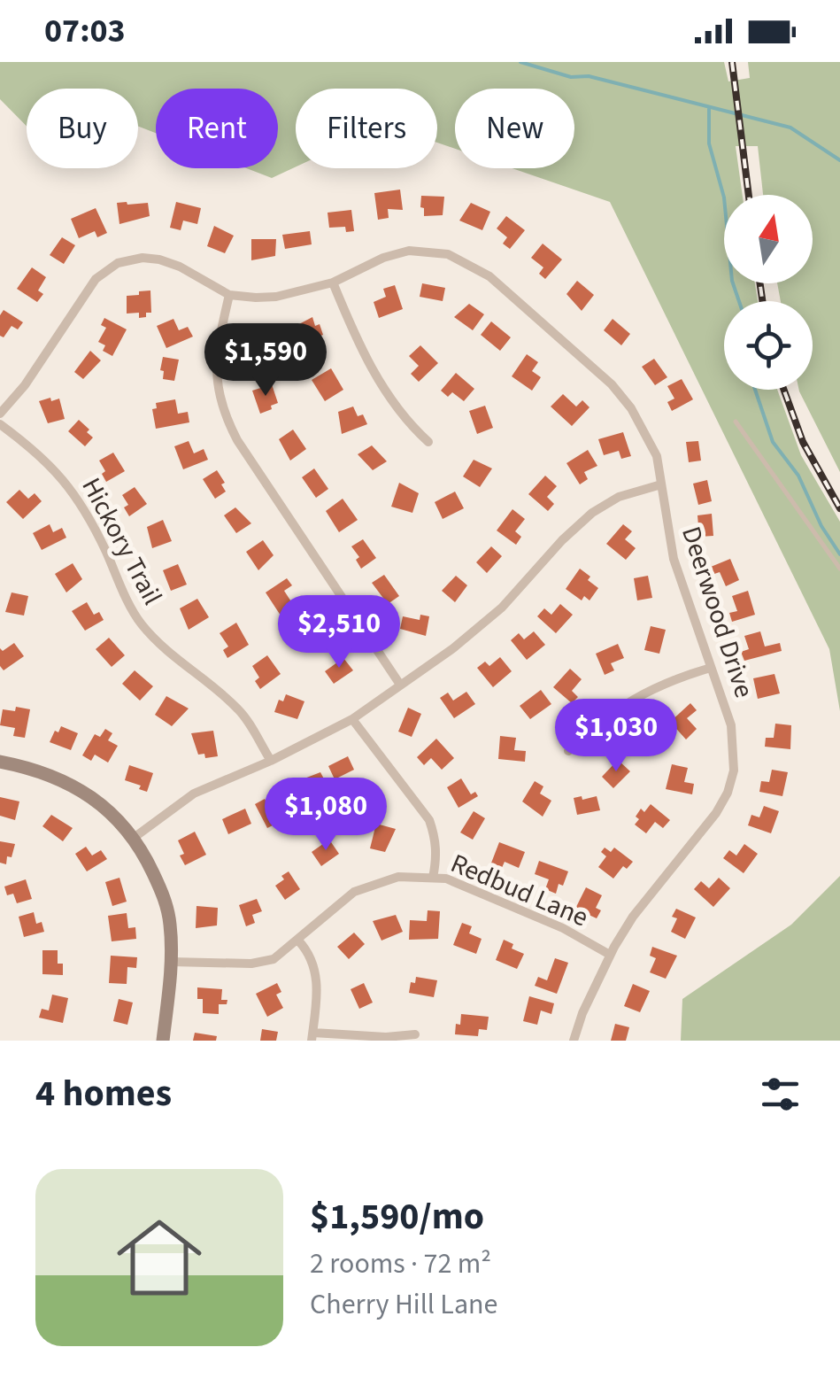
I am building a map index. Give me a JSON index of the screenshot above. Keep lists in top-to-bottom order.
{
  "streets": {
    "street": ["Hickory Trail", "Deerwood Drive", "Redbud Lane"]
  },
  "crossings": [
    ["Deerwood Drive", "Redbud Lane"]
  ],
  "north": "top",
  "page": {
    "status": "07:03",
    "chip": [
      "Buy",
      "Rent",
      "Filters",
      "New"
    ],
    "price": [
      "$1,590",
      "$2,510",
      "$1,030",
      "$1,080"
    ],
    "heading": "4 homes",
    "list": [
      {
        "name": "$1,590/mo",
        "note": "2 rooms · 72 m² · Cherry Hill Lane"
      }
    ]
  }
}
